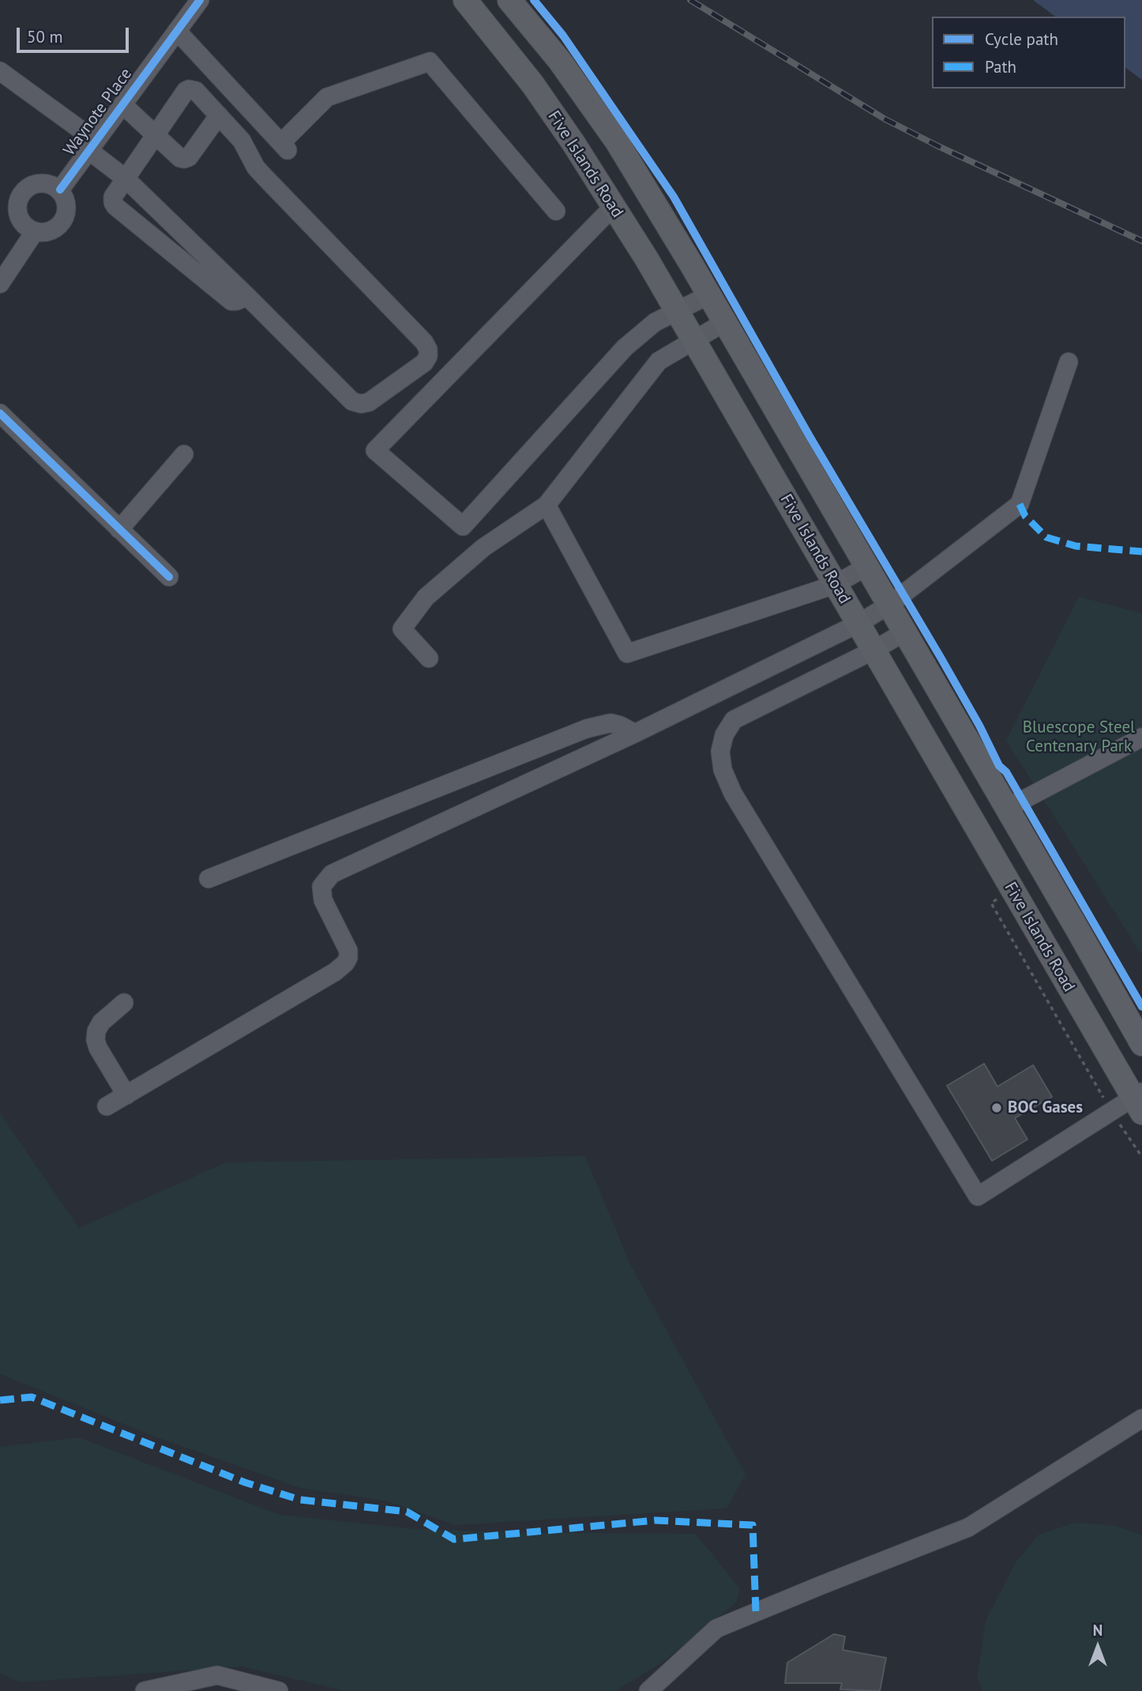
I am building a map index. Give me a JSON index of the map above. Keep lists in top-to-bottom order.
{
  "streets": {
    "main road": ["Five Islands Road"],
    "street": ["Waynote Place"]
  },
  "parks": ["Bluescope Steel Centenary Park"],
  "places": ["BOC Gases"],
  "legend": ["Cycle path", "Path"],
  "scale_bar": "50 m",
  "north": "top"
}
